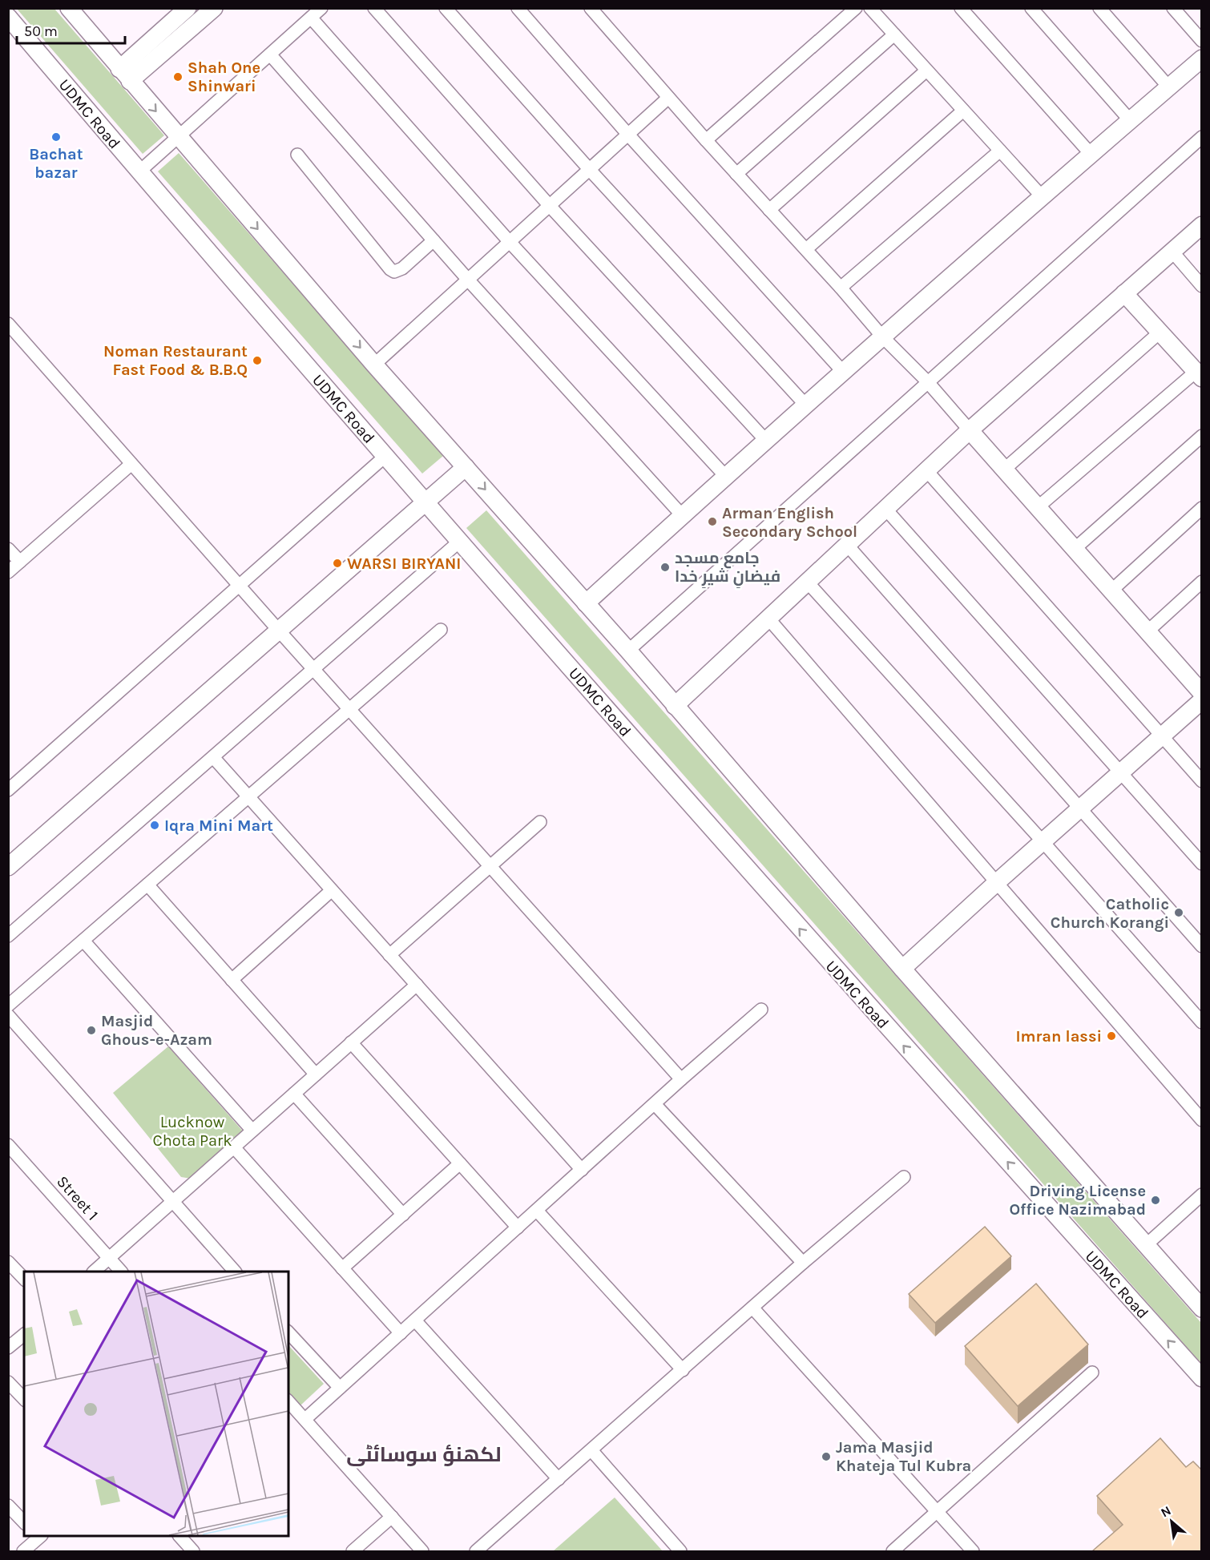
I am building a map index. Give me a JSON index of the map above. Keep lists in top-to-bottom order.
{
  "streets": {
    "main road": ["UDMC Road"],
    "street": ["Street 1"]
  },
  "districts": ["لکھنؤ سوسائٹی"],
  "parks": ["Lucknow Chota Park"],
  "places": [
    "Shah One Shinwari",
    "Bachat bazar",
    "Noman Restaurant Fast Food & B.B.Q",
    "Arman English Secondary School",
    "WARSI BIRYANI",
    "جامع مسجد فیضانِ شیرِ خدا",
    "Iqra Mini Mart",
    "Catholic Church Korangi",
    "Masjid Ghous-e-Azam",
    "Imran lassi",
    "Driving License Office Nazimabad",
    "Jama Masjid Khateja Tul Kubra"
  ],
  "scale_bar": "50 m",
  "north": "top left"
}
